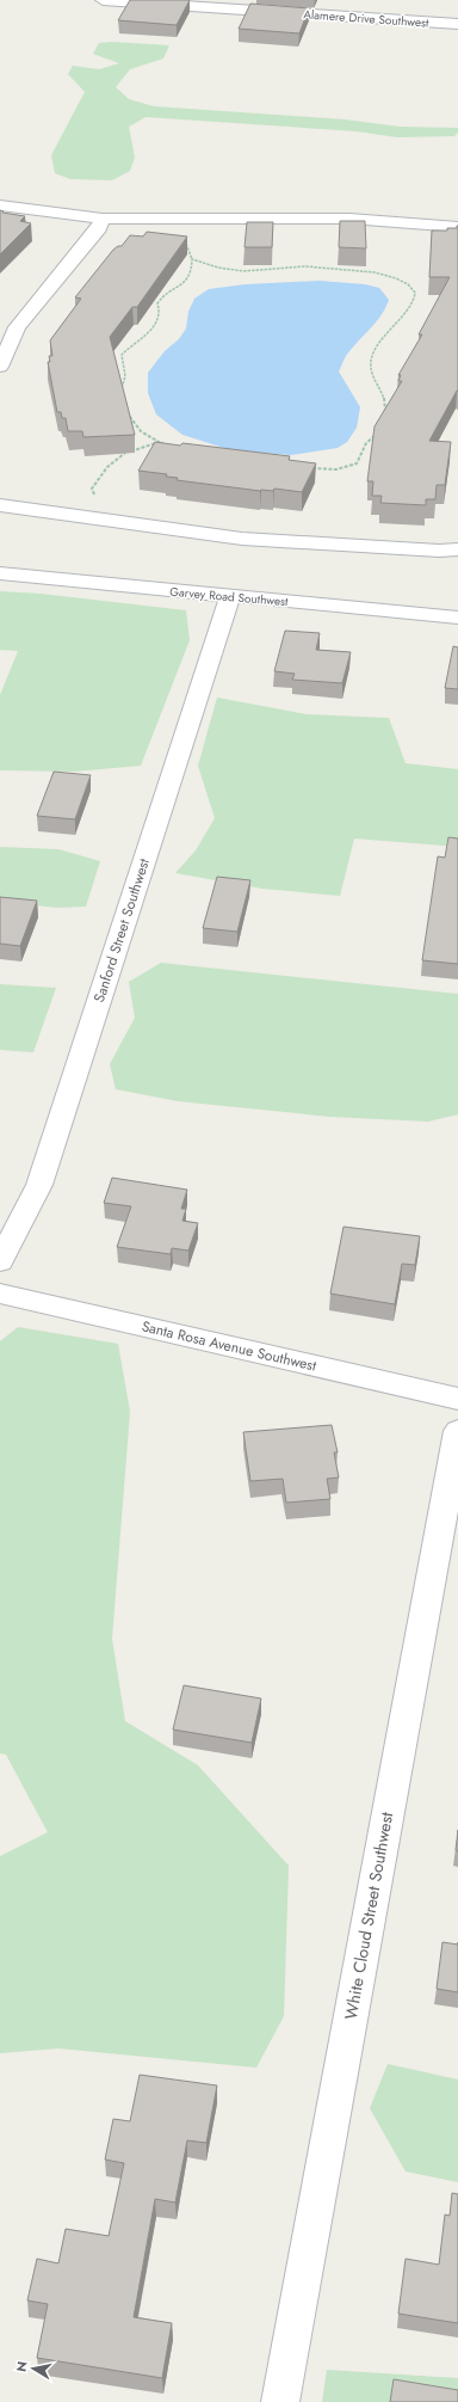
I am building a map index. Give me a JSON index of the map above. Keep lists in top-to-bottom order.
{
  "streets": {
    "street": [
      "Alamere Drive Southwest",
      "Garvey Road Southwest",
      "Sanford Street Southwest",
      "Santa Rosa Avenue Southwest",
      "White Cloud Street Southwest"
    ]
  },
  "crossings": [
    ["Garvey Road Southwest", "Sanford Street Southwest"]
  ],
  "north": "left"
}
